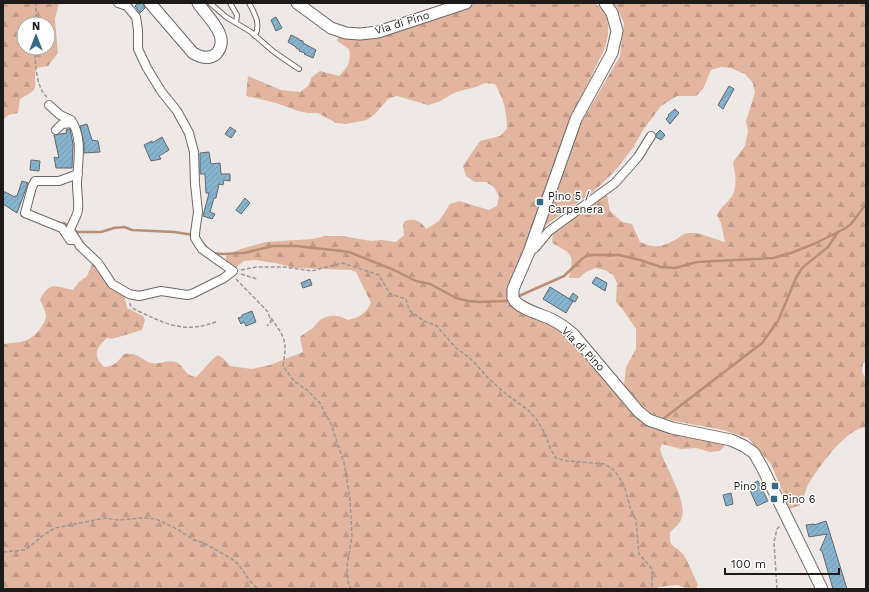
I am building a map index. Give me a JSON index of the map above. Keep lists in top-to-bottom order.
{
  "streets": {
    "street": ["Via di Pino"]
  },
  "places": {
    "transit": ["Pino 5 / Carpenera", "Pino 8", "Pino 6"]
  },
  "scale_bar": "100 m",
  "north": "top"
}
